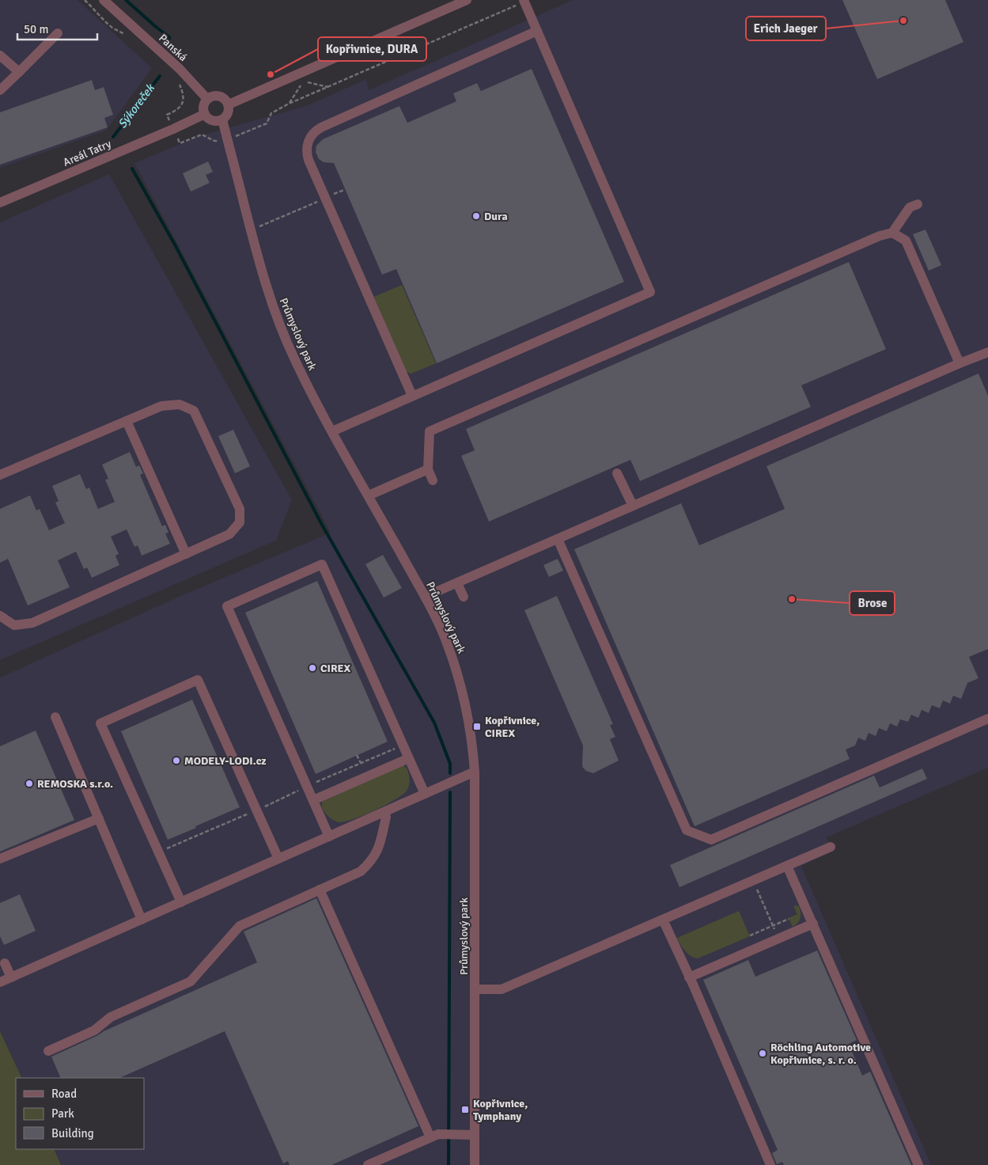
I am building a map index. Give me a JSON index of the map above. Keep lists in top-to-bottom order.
{
  "streets": {
    "street": ["Panská", "Areál Tatry", "Průmyslový park"]
  },
  "crossings": [
    ["Panská", "Areál Tatry"],
    ["Panská", "Průmyslový park"],
    ["Areál Tatry", "Průmyslový park"]
  ],
  "water": ["Sýkoreček"],
  "places": {
    "other": [
      "Erich Jaeger",
      "Kopřivnice, DURA",
      "Dura",
      "Brose",
      "CIREX",
      "MODELY-LODI.cz",
      "REMOSKA s.r.o.",
      "Röchling Automotive Kopřivnice, s. r. o."
    ],
    "transit": ["Kopřivnice, CIREX", "Kopřivnice, Tymphany"]
  },
  "legend": ["Road", "Park", "Building"],
  "scale_bar": "50 m"
}
